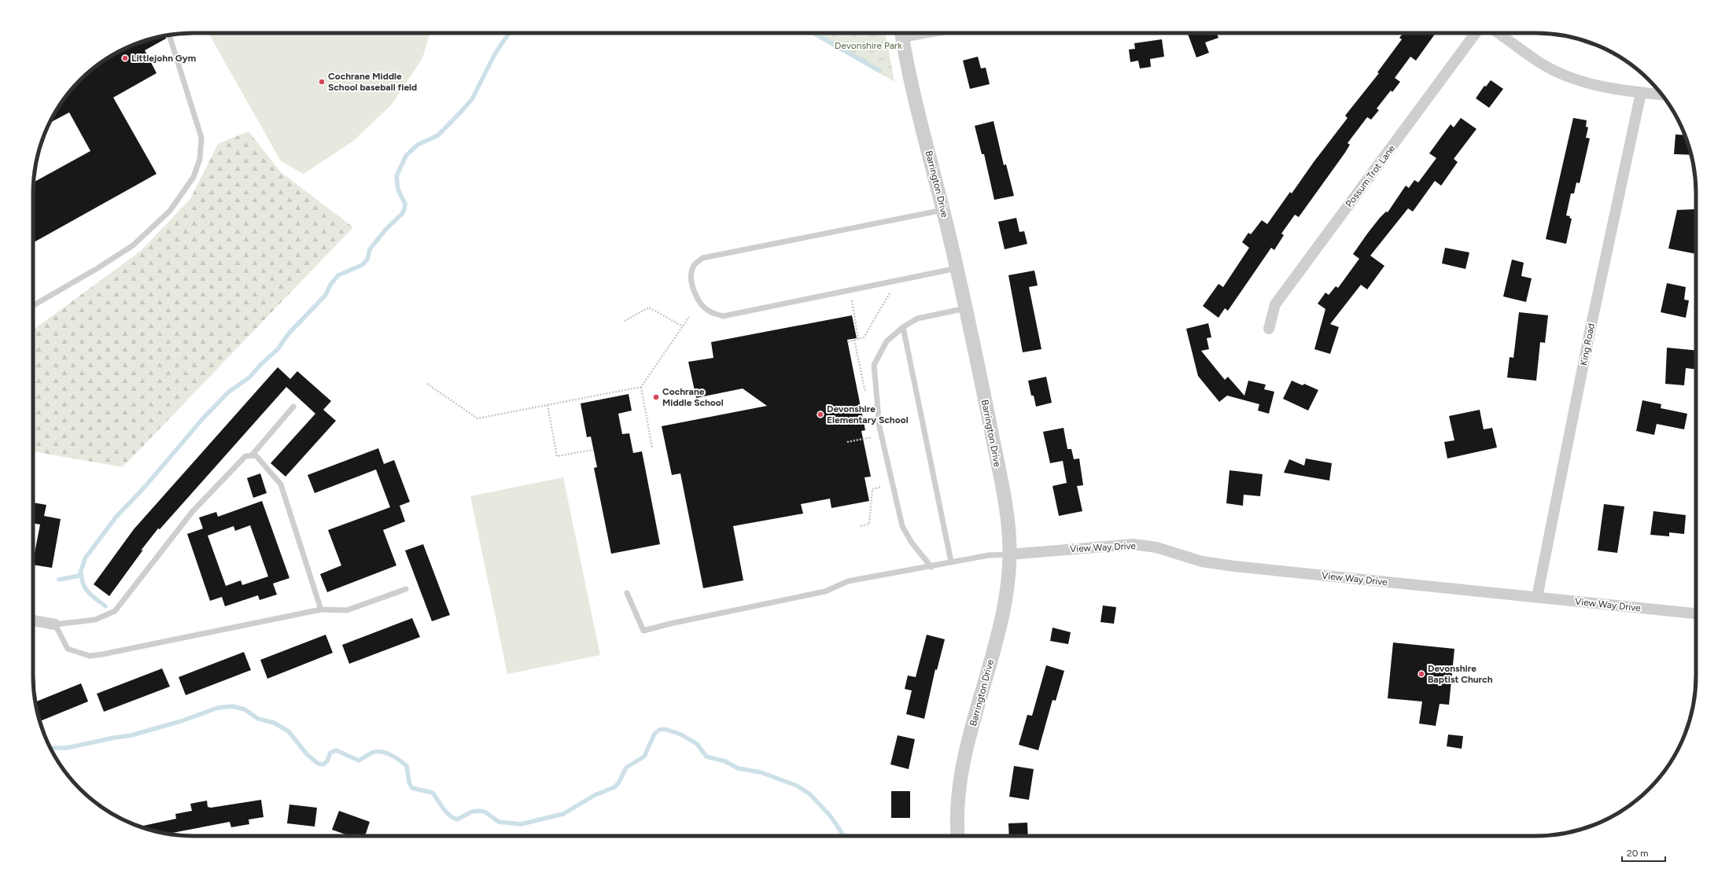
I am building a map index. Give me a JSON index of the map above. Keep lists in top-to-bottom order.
{
  "streets": {
    "street": [
      "Possum Trot Lane",
      "Barrington Drive",
      "King Road",
      "View Way Drive"
    ]
  },
  "crossings": [
    ["Barrington Drive", "View Way Drive"],
    ["King Road", "View Way Drive"]
  ],
  "parks": ["Devonshire Park"],
  "places": [
    "Littlejohn Gym",
    "Cochrane Middle School baseball field",
    "Cochrane Middle School",
    "Devonshire Elementary School",
    "Devonshire Baptist Church"
  ],
  "scale_bar": "20 m"
}
